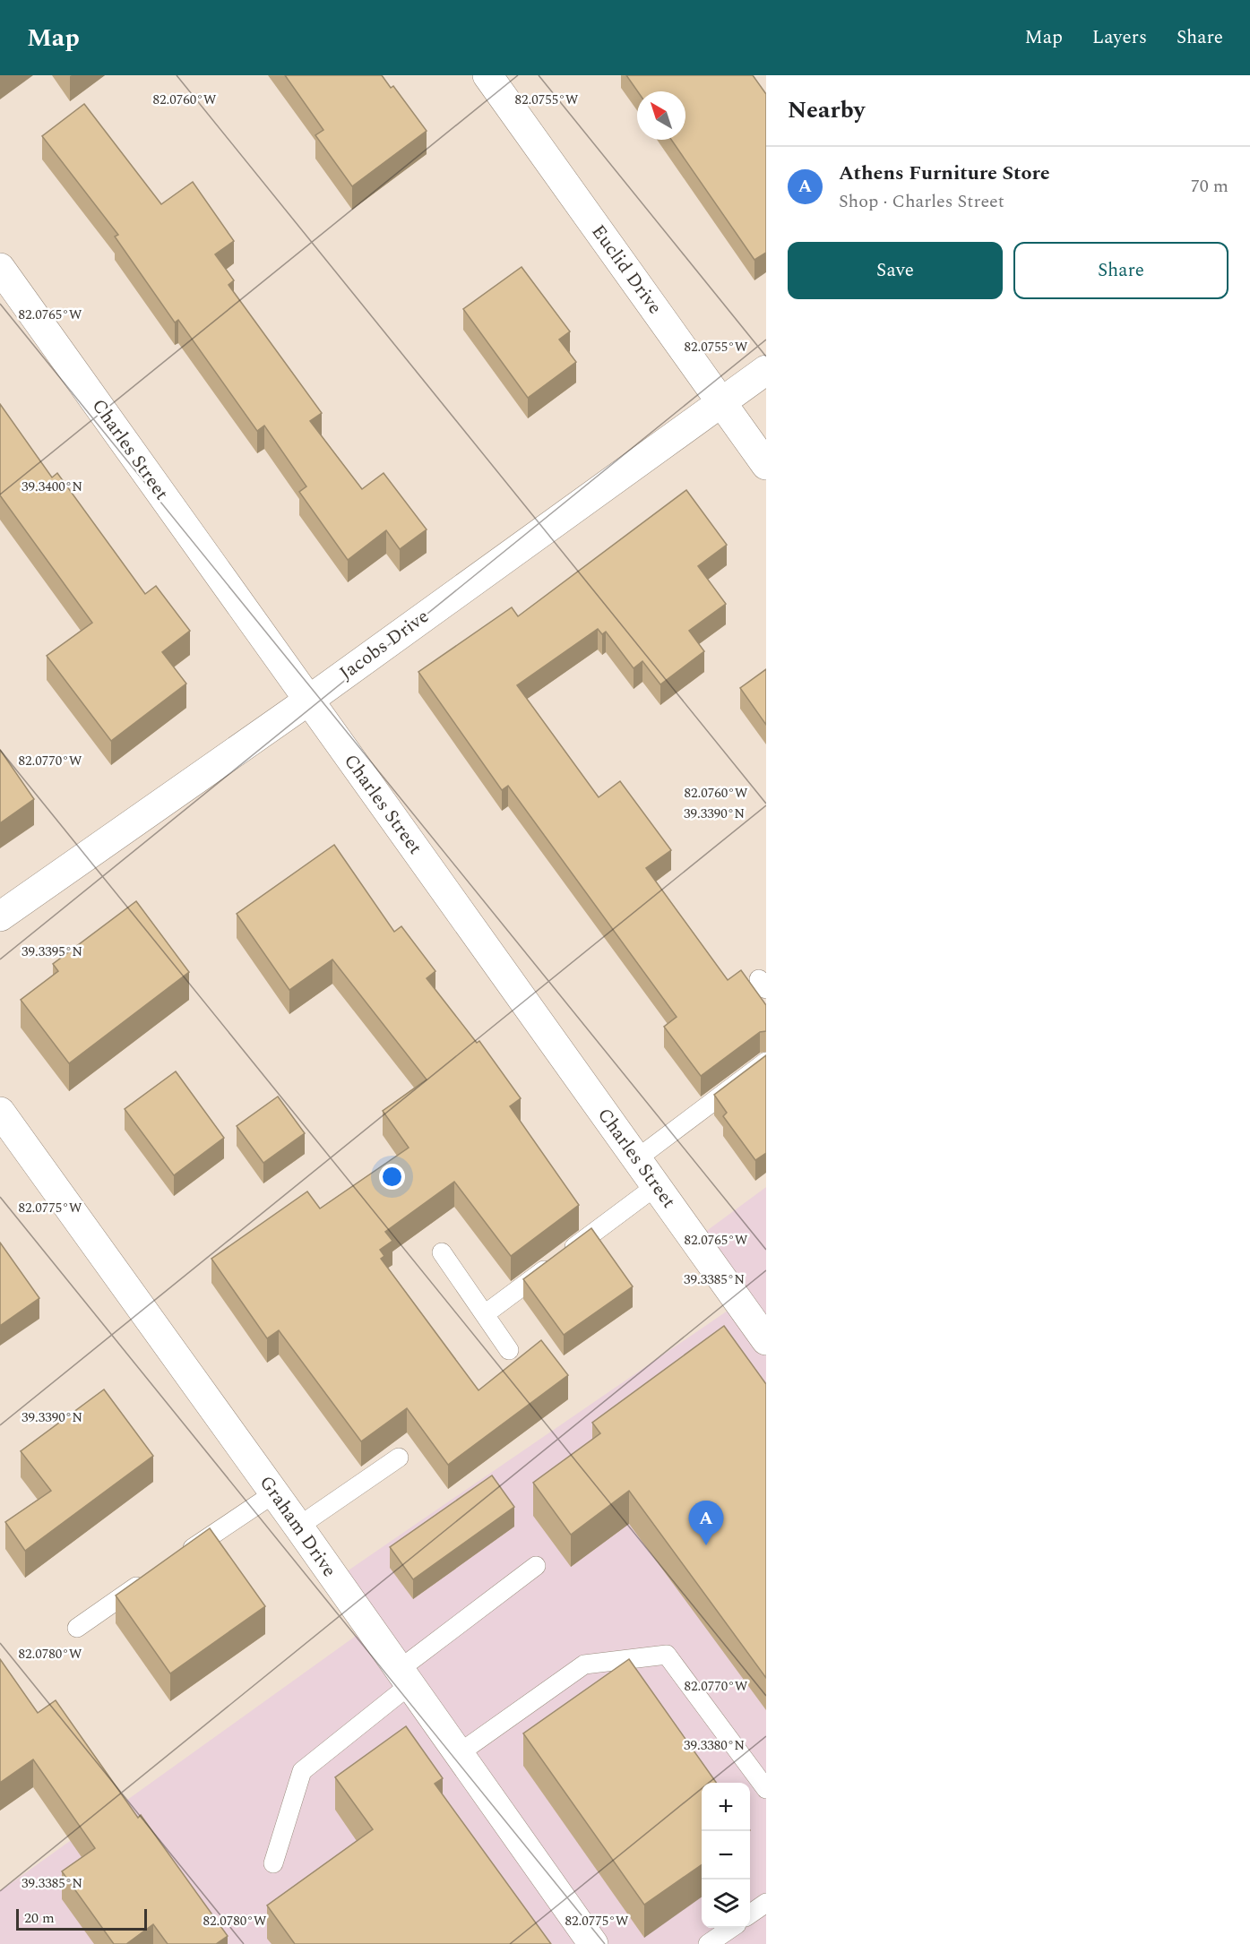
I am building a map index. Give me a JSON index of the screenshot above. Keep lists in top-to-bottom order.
{
  "streets": {
    "street": [
      "Euclid Drive",
      "Charles Street",
      "Jacobs Drive",
      "Graham Drive"
    ]
  },
  "crossings": [
    ["Euclid Drive", "Jacobs Drive"],
    ["Charles Street", "Jacobs Drive"]
  ],
  "scale_bar": "20 m",
  "north": "top left",
  "page": {
    "header": "Map",
    "nav": ["Map", "Layers", "Share"],
    "heading": "Nearby",
    "list": [
      {
        "mark": "A",
        "name": "Athens Furniture Store",
        "note": "Shop · Charles Street",
        "value": "70 m"
      }
    ],
    "buttons": ["Save", "Share"],
    "pins": "A",
    "map_buttons": ["+", "−"],
    "scale": "20 m"
  },
  "coordinates": [
    "82.0760°W",
    "82.0755°W",
    "82.0765°W",
    "39.3400°N",
    "82.0770°W",
    "39.3390°N",
    "39.3395°N",
    "82.0775°W",
    "39.3385°N",
    "82.0780°W",
    "39.3380°N"
  ]
}
